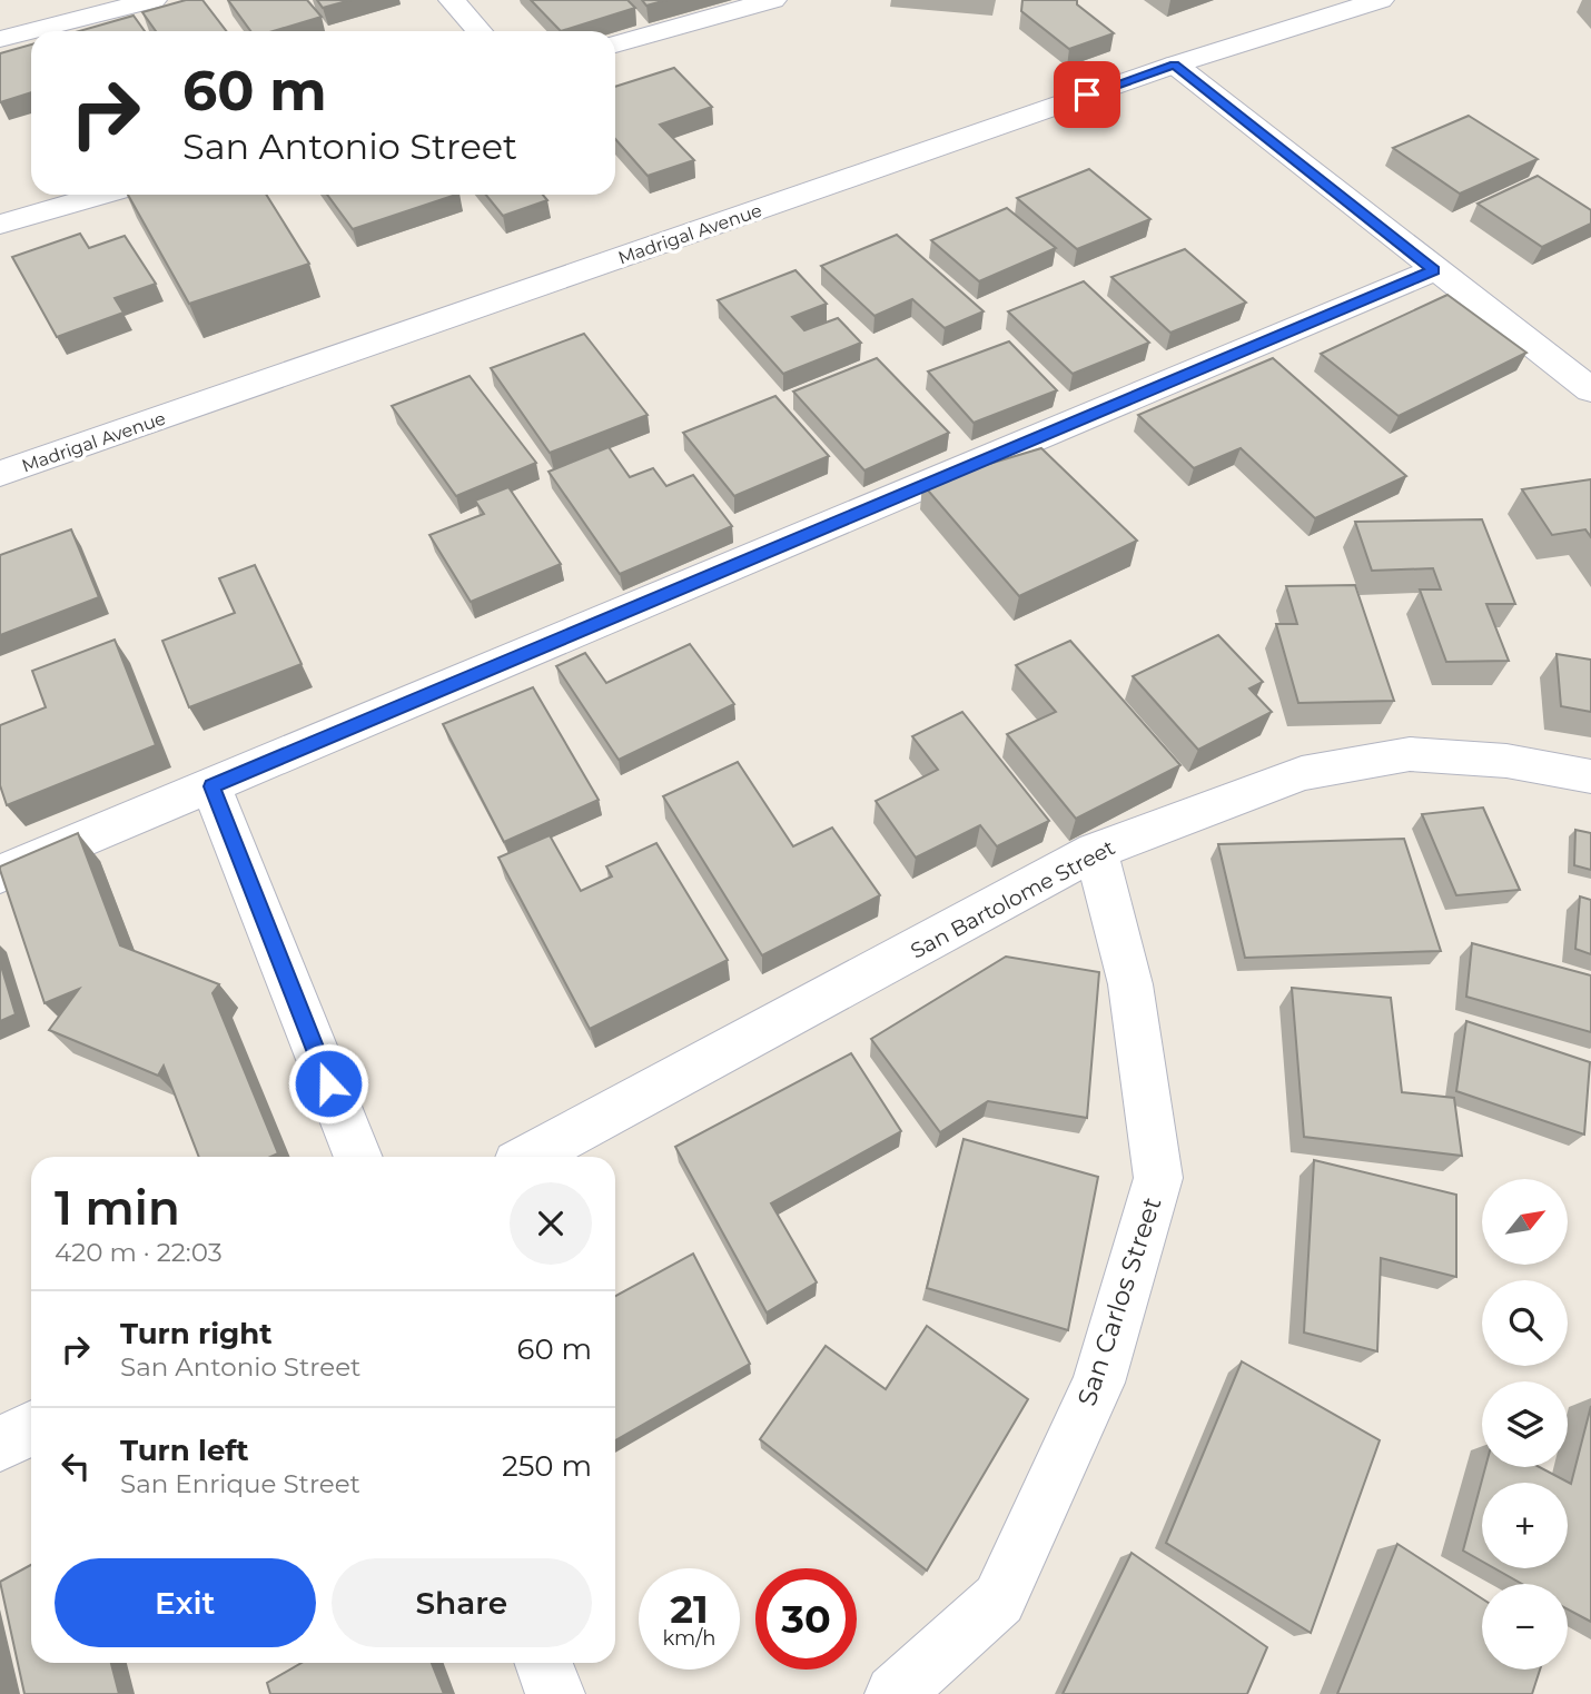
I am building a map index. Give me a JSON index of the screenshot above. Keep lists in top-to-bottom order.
{
  "streets": {
    "street": ["Madrigal Avenue", "San Bartolome Street", "San Carlos Street"]
  },
  "crossings": [
    ["San Bartolome Street", "San Carlos Street"]
  ],
  "north": "top right",
  "page": {
    "turn": ["60 m", "San Antonio Street"],
    "heading": ["1 min", "420 m · 22:03"],
    "map_buttons": ["+", "−"],
    "list": [
      {
        "name": "Turn right",
        "note": "San Antonio Street",
        "value": "60 m"
      },
      {
        "name": "Turn left",
        "note": "San Enrique Street",
        "value": "250 m"
      }
    ],
    "buttons": ["Exit", "Share"],
    "speed": "21 km/h",
    "limit": "30"
  }
}
